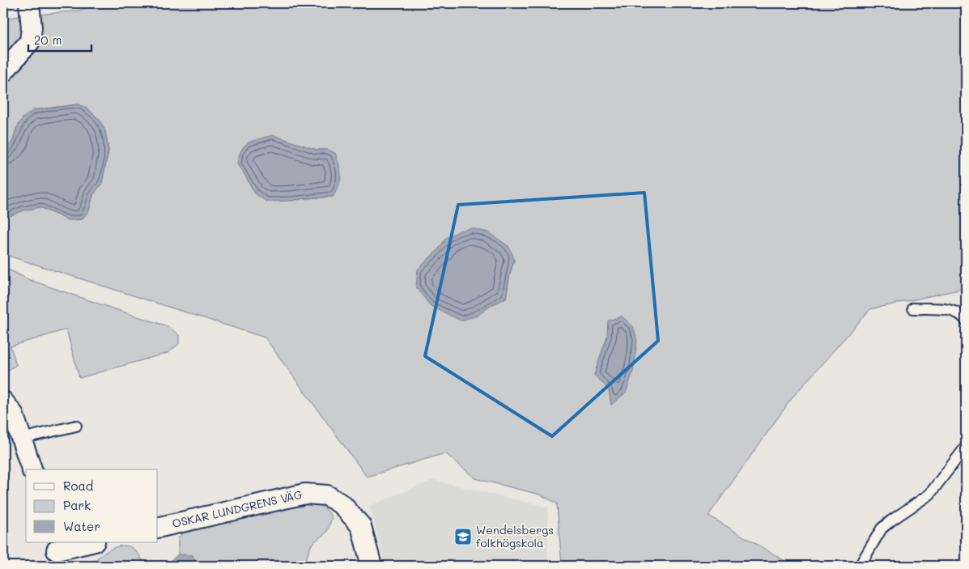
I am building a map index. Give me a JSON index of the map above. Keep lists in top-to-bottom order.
{
  "streets": {
    "street": ["OSKAR LUNDGRENS VÄG"]
  },
  "places": {
    "school or university": ["Wendelsbergs folkhögskola"]
  },
  "legend": ["Road", "Park", "Water"],
  "scale_bar": "20 m"
}
